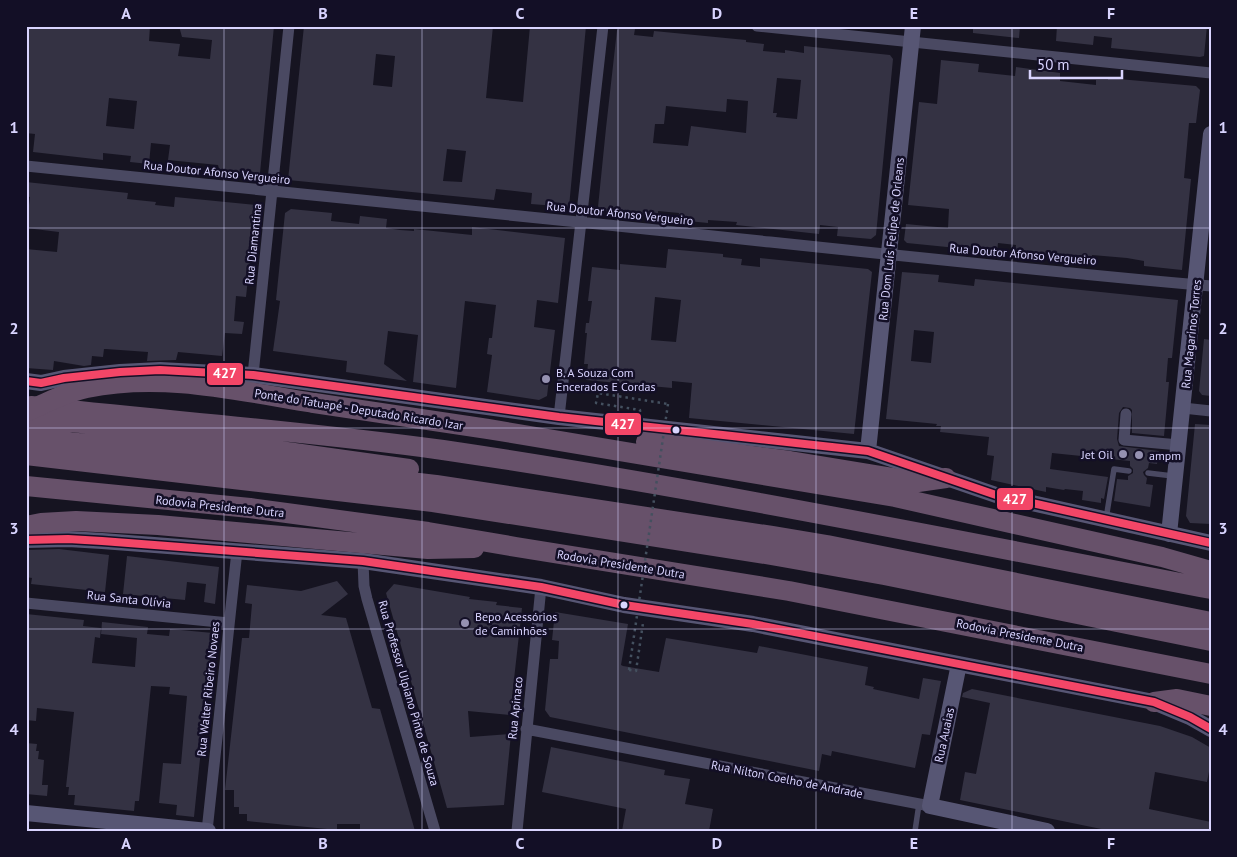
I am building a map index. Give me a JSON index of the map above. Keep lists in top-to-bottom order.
{
  "streets": {
    "highway": ["Ponte do Tatuapé - Deputado Ricardo Izar", "Rodovia Presidente Dutra"],
    "main road": [
      "Rua Dom Luís Felipe de Orleans",
      "Rua Magarinos Torres",
      "Rua Auaias",
      "Rua Nílton Coelho de Andrade"
    ],
    "street": [
      "Rua Doutor Afonso Vergueiro",
      "Rua Diamantina",
      "Rua Santa Olívia",
      "Rua Walter Ribeiro Novaes",
      "Rua Professor Ulpiano Pinto de Souza",
      "Rua Apinaco"
    ]
  },
  "crossings": [
    ["Rua Doutor Afonso Vergueiro", "Rua Dom Luís Felipe de Orleans"],
    ["Rua Doutor Afonso Vergueiro", "Rua Diamantina"],
    ["Rua Doutor Afonso Vergueiro", "Rua Magarinos Torres"],
    ["Rua Santa Olívia", "Rua Walter Ribeiro Novaes"],
    ["Rua Apinaco", "Rua Nílton Coelho de Andrade"],
    ["Rua Auaias", "Rua Nílton Coelho de Andrade"]
  ],
  "places": [
    "B. A Souza Com Encerados E Cordas",
    "Jet Oil",
    "ampm",
    "Bepo Acessórios de Caminhões"
  ],
  "lines": ["transit line 427"],
  "scale_bar": "50 m",
  "grid": {
    "columns": [
      "A",
      "B",
      "C",
      "D",
      "E",
      "F"
    ],
    "rows": [
      "1",
      "2",
      "3",
      "4"
    ]
  }
}
